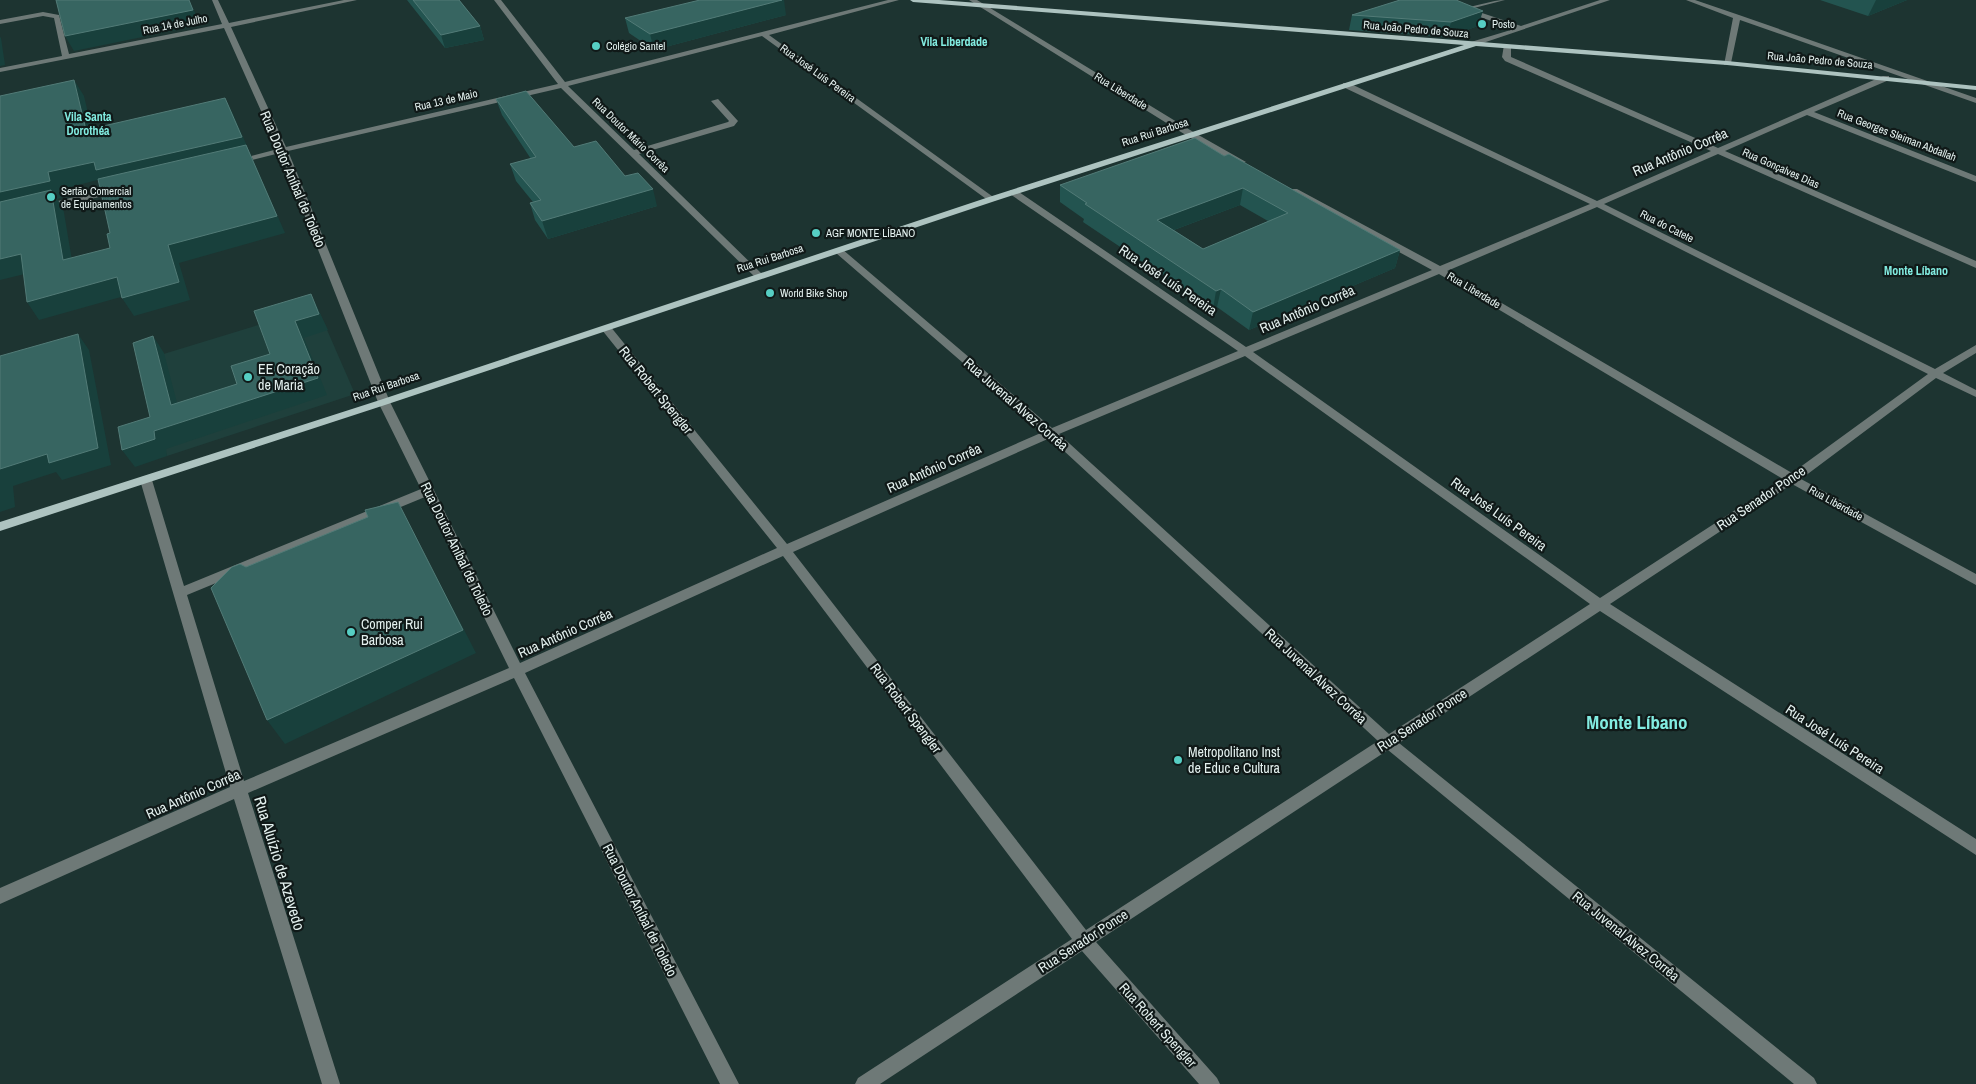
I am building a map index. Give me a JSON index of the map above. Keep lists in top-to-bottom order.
{
  "streets": {
    "main road": ["Rua João Pedro de Souza", "Rua Rui Barbosa"],
    "street": [
      "Rua 14 de Julho",
      "Rua José Luís Pereira",
      "Rua Liberdade",
      "Rua 13 de Maio",
      "Rua Doutor Mário Corrêa",
      "Rua Georges Sleiman Abdallah",
      "Rua Antônio Corrêa",
      "Rua Gonçalves Dias",
      "Rua Doutor Aníbal de Toledo",
      "Rua do Catete",
      "Rua Robert Spengler",
      "Rua Juvenal Alvez Corrêa",
      "Rua Senador Ponce",
      "Rua Aluízio de Azevedo"
    ]
  },
  "crossings": [
    ["Rua 14 de Julho", "Rua Doutor Aníbal de Toledo"],
    ["Rua João Pedro de Souza", "Rua Liberdade"],
    ["Rua João Pedro de Souza", "Rua Rui Barbosa"],
    ["Rua João Pedro de Souza", "Rua Antônio Corrêa"],
    ["Rua João Pedro de Souza", "Rua Gonçalves Dias"],
    ["Rua José Luís Pereira", "Rua 13 de Maio"],
    ["Rua José Luís Pereira", "Rua Rui Barbosa"],
    ["Rua José Luís Pereira", "Rua Antônio Corrêa"],
    ["Rua José Luís Pereira", "Rua Senador Ponce"],
    ["Rua Liberdade", "Rua Rui Barbosa"],
    ["Rua Liberdade", "Rua Antônio Corrêa"],
    ["Rua Liberdade", "Rua Senador Ponce"],
    ["Rua 13 de Maio", "Rua Doutor Mário Corrêa"],
    ["Rua 13 de Maio", "Rua Doutor Aníbal de Toledo"],
    ["Rua Rui Barbosa", "Rua Doutor Mário Corrêa"],
    ["Rua Rui Barbosa", "Rua Doutor Aníbal de Toledo"],
    ["Rua Rui Barbosa", "Rua do Catete"],
    ["Rua Rui Barbosa", "Rua Robert Spengler"],
    ["Rua Rui Barbosa", "Rua Juvenal Alvez Corrêa"],
    ["Rua Rui Barbosa", "Rua Aluízio de Azevedo"],
    ["Rua Georges Sleiman Abdallah", "Rua Antônio Corrêa"],
    ["Rua Antônio Corrêa", "Rua Gonçalves Dias"],
    ["Rua Antônio Corrêa", "Rua Doutor Aníbal de Toledo"],
    ["Rua Antônio Corrêa", "Rua do Catete"],
    ["Rua Antônio Corrêa", "Rua Robert Spengler"],
    ["Rua Antônio Corrêa", "Rua Juvenal Alvez Corrêa"],
    ["Rua Antônio Corrêa", "Rua Aluízio de Azevedo"],
    ["Rua do Catete", "Rua Senador Ponce"],
    ["Rua Robert Spengler", "Rua Senador Ponce"],
    ["Rua Juvenal Alvez Corrêa", "Rua Senador Ponce"]
  ],
  "districts": [
    "Vila Liberdade",
    "Vila Santa Dorothéa",
    "Monte Líbano",
    "Monte Líbano"
  ],
  "places": [
    "Posto",
    "Colégio Santel",
    "Sertão Comercial de Equipamentos",
    "AGF MONTE LÍBANO",
    "World Bike Shop",
    "EE Coração de Maria",
    "Comper Rui Barbosa",
    "Metropolitano Inst de Educ e Cultura"
  ]
}
